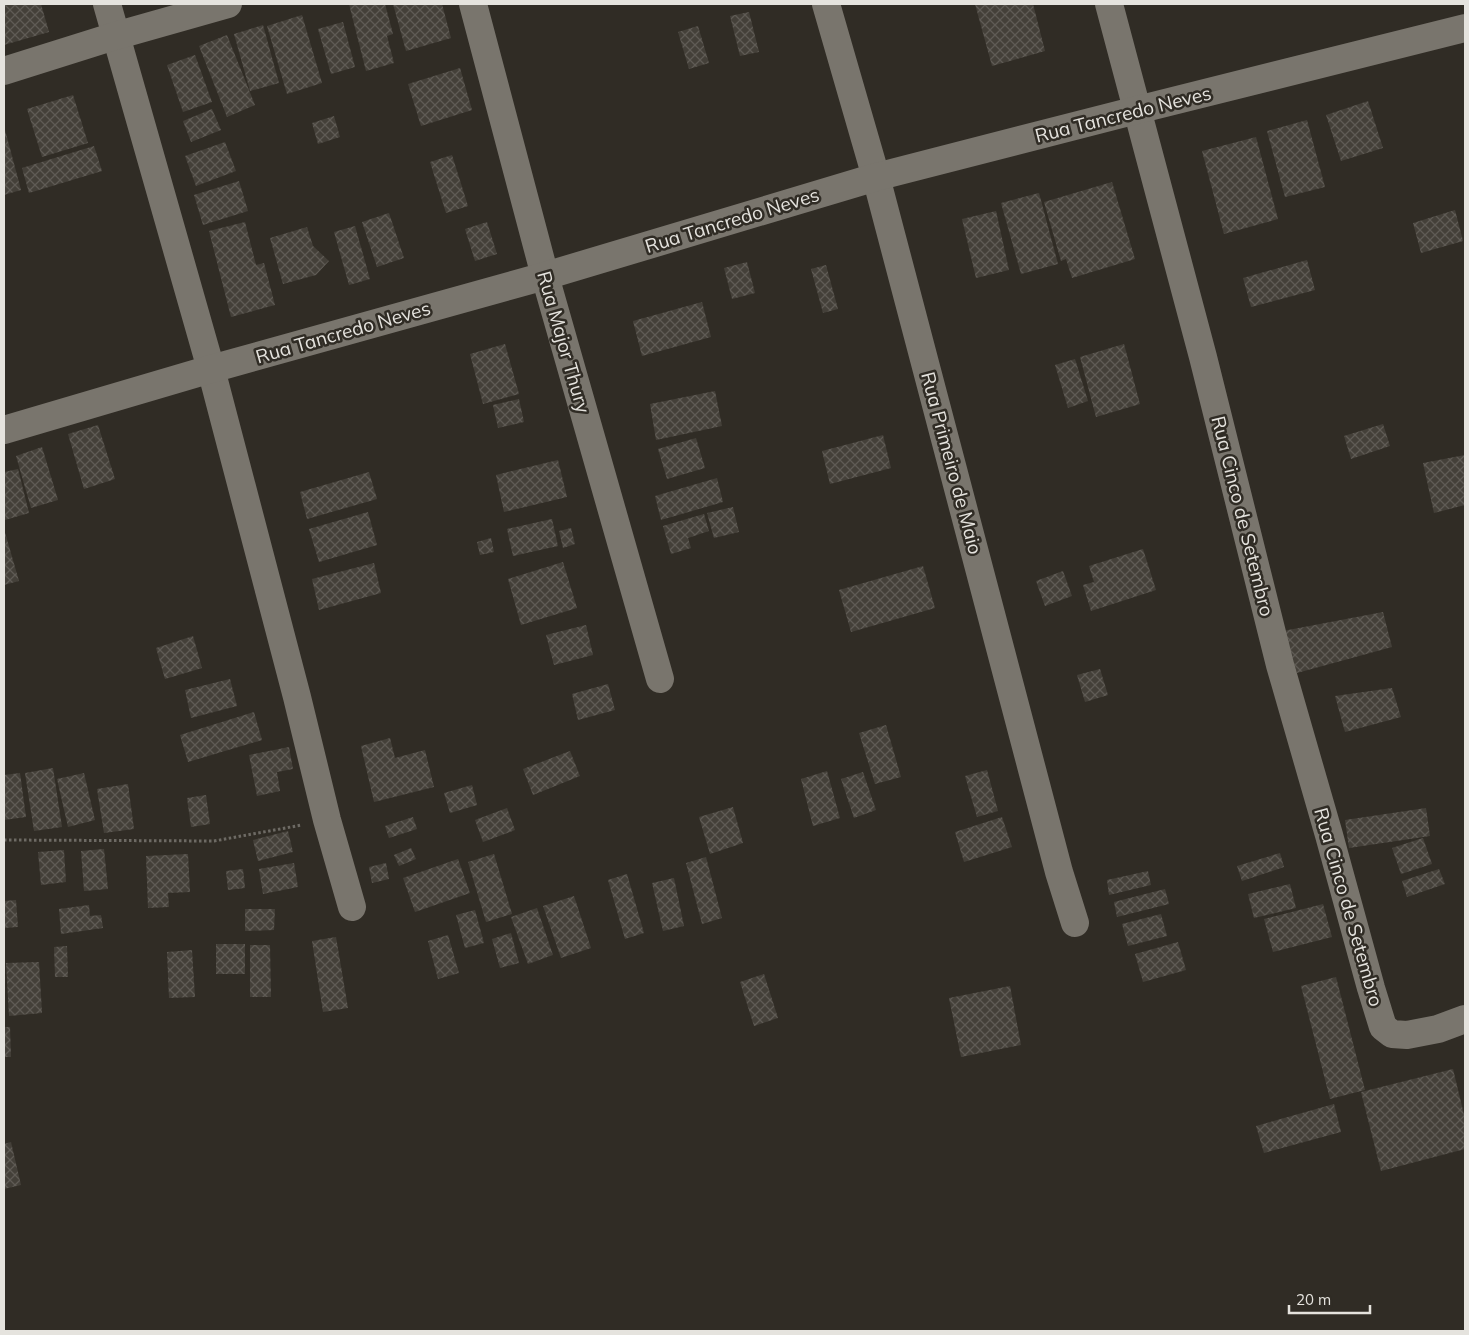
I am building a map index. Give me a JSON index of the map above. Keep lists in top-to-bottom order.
{
  "streets": {
    "street": [
      "Rua Tancredo Neves",
      "Rua Major Thury",
      "Rua Primeiro de Maio",
      "Rua Cinco de Setembro"
    ]
  },
  "crossings": [
    ["Rua Tancredo Neves", "Rua Major Thury"],
    ["Rua Tancredo Neves", "Rua Primeiro de Maio"],
    ["Rua Tancredo Neves", "Rua Cinco de Setembro"]
  ],
  "scale_bar": "20 m"
}
